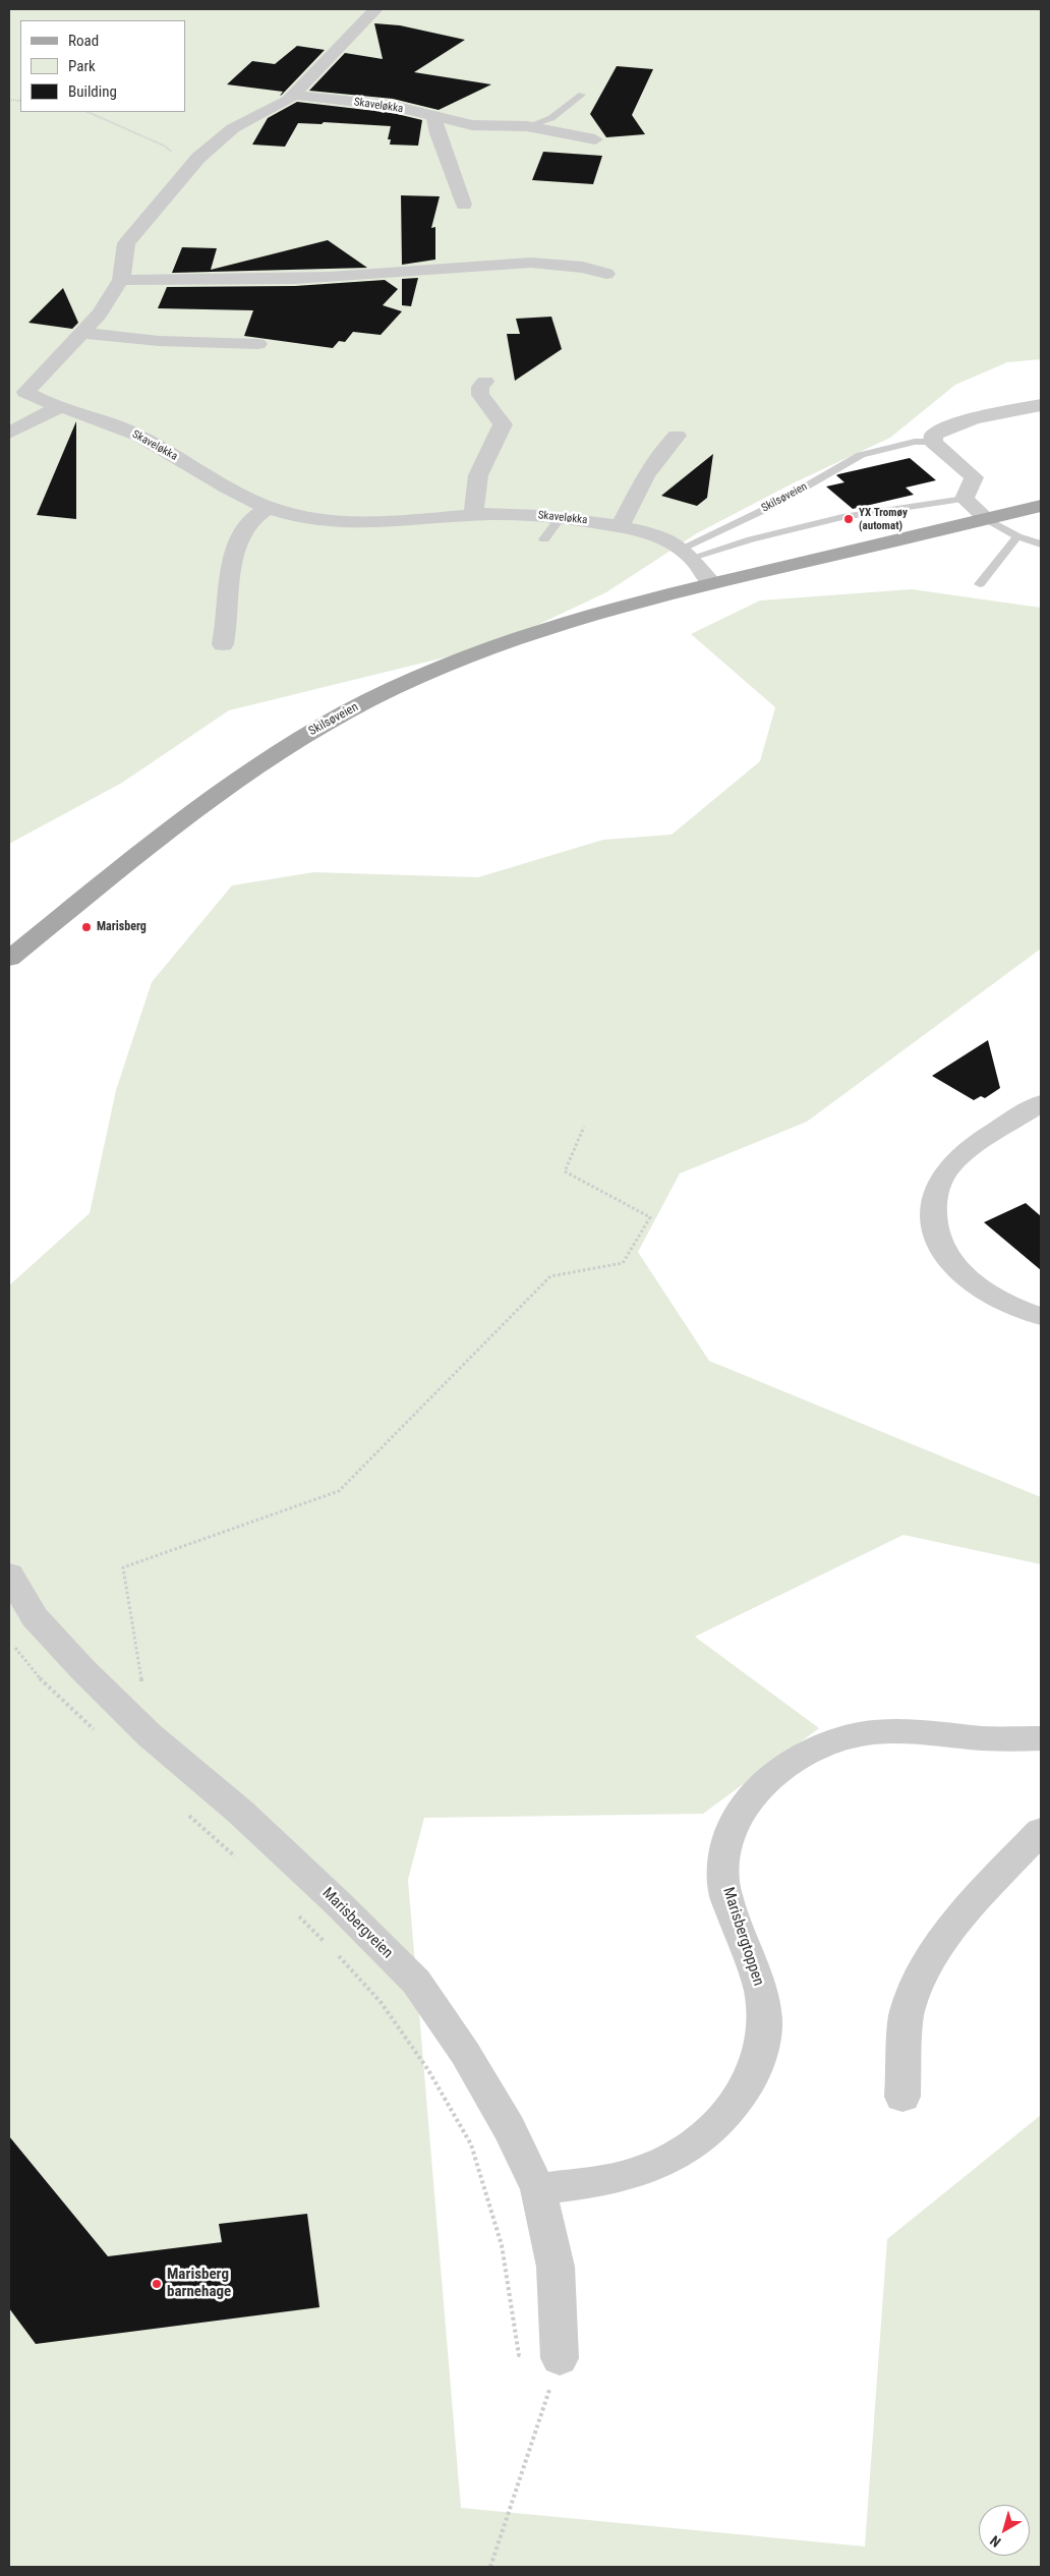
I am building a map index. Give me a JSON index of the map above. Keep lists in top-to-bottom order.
{
  "streets": {
    "main road": ["Skilsøveien"],
    "street": ["Skaveløkka", "Marisbergveien", "Marisbergtoppen"]
  },
  "crossings": [
    ["Skaveløkka", "Skilsøveien"],
    ["Marisbergveien", "Marisbergtoppen"]
  ],
  "places": ["YX Tromøy (automat)", "Marisberg", "Marisberg barnehage"],
  "legend": ["Road", "Park", "Building"],
  "north": "bottom left"
}
